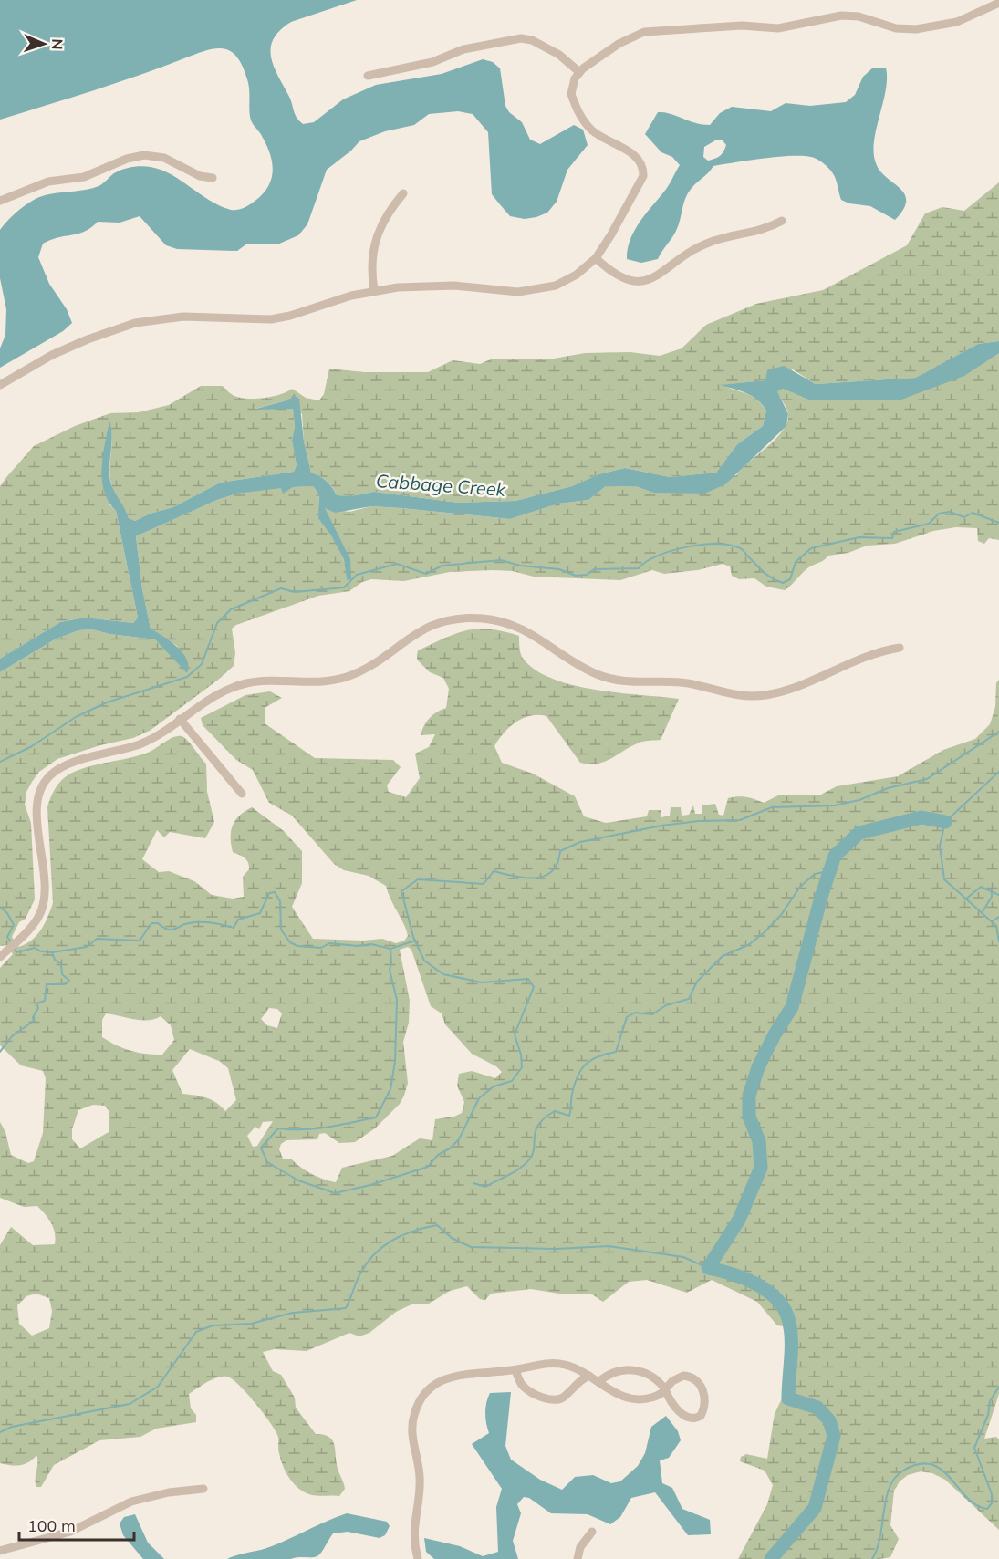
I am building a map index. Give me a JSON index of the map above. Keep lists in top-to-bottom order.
{
  "water": ["Cabbage Creek"],
  "scale_bar": "100 m",
  "north": "right"
}
